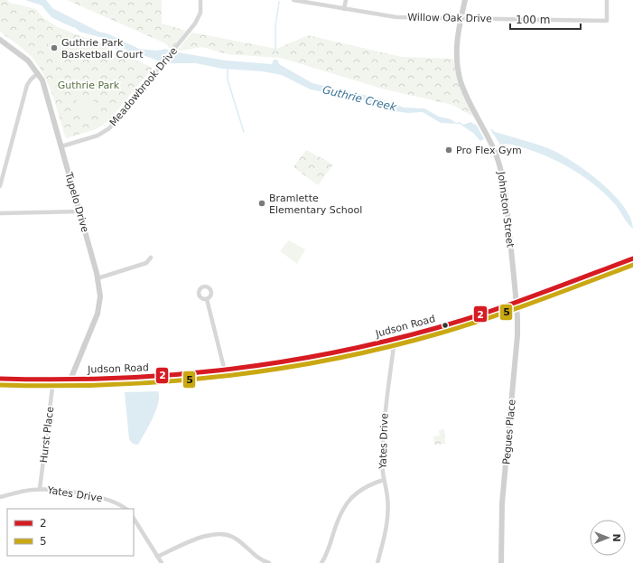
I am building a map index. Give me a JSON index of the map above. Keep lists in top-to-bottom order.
{
  "streets": {
    "main road": ["Judson Road"],
    "street": [
      "Willow Oak Drive",
      "Meadowbrook Drive",
      "Tupelo Drive",
      "Johnston Street",
      "Pegues Place",
      "Hurst Place",
      "Yates Drive"
    ]
  },
  "crossings": [
    ["Willow Oak Drive", "Johnston Street"],
    ["Meadowbrook Drive", "Tupelo Drive"],
    ["Tupelo Drive", "Judson Road"],
    ["Johnston Street", "Judson Road"],
    ["Johnston Street", "Pegues Place"],
    ["Judson Road", "Pegues Place"],
    ["Judson Road", "Hurst Place"],
    ["Judson Road", "Yates Drive"],
    ["Hurst Place", "Yates Drive"]
  ],
  "water": ["Guthrie Creek"],
  "parks": ["Guthrie Park"],
  "places": ["Guthrie Park Basketball Court", "Pro Flex Gym", "Bramlette Elementary School"],
  "lines": ["transit line 2", "transit line 5"],
  "legend": ["2", "5"],
  "scale_bar": "100 m",
  "north": "right"
}
